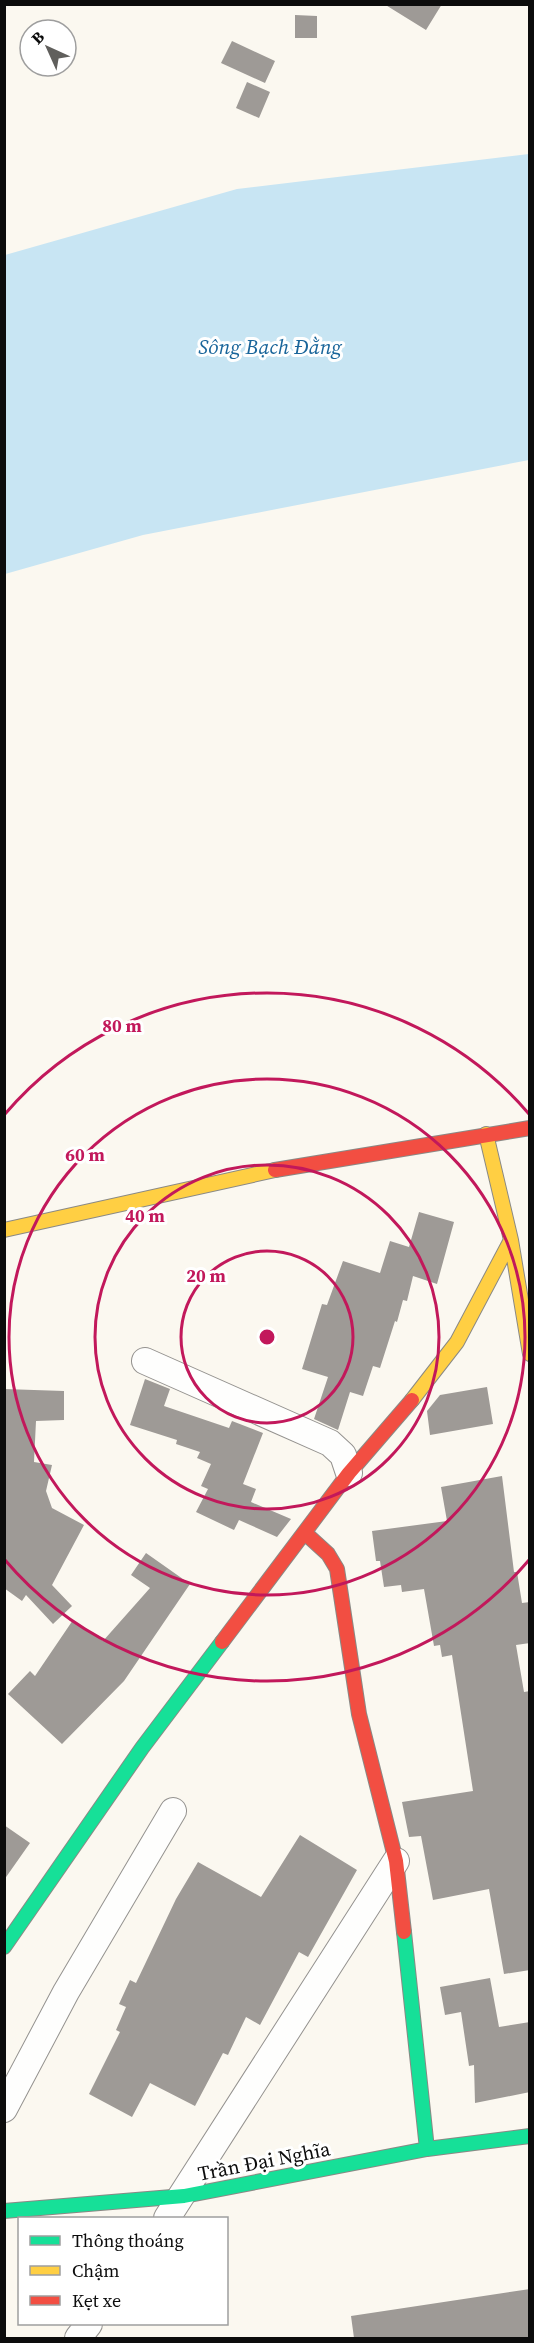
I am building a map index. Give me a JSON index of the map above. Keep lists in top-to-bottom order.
{
  "streets": {
    "street": ["Trần Đại Nghĩa"]
  },
  "water": ["Sông Bạch Đằng"],
  "legend": ["Thông thoáng", "Chậm", "Kẹt xe"],
  "north": "top left",
  "rings": [
    "80 m",
    "60 m",
    "40 m",
    "20 m"
  ]
}
